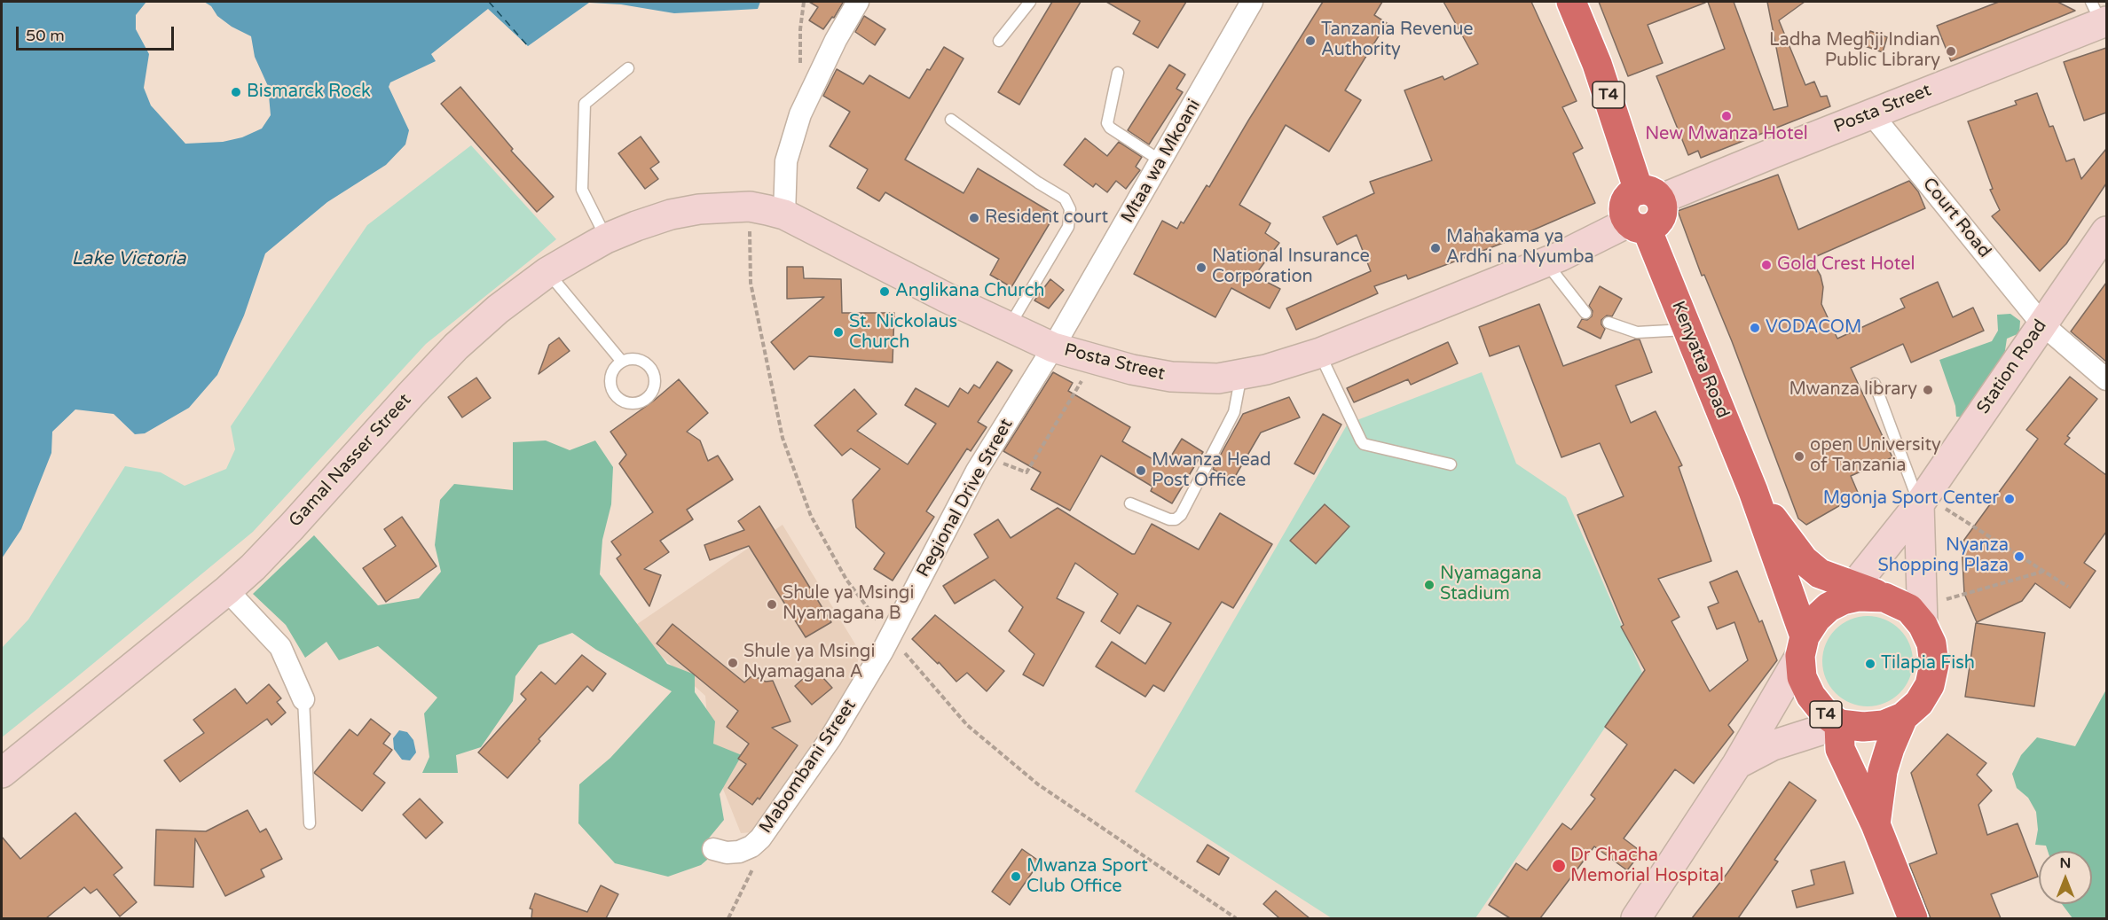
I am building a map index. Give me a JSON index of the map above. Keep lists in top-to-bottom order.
{
  "streets": {
    "highway": ["T4", "Kenyatta Road"],
    "main road": ["Posta Street", "Station Road", "Gamal Nasser Street"],
    "street": [
      "Mtaa wa Mkoani",
      "Court Road",
      "Regional Drive Street",
      "Mabombani Street"
    ]
  },
  "crossings": [
    ["T4", "Posta Street"],
    ["T4", "Kenyatta Road"],
    ["T4", "Station Road"],
    ["Posta Street", "Mtaa wa Mkoani"],
    ["Posta Street", "Court Road"],
    ["Posta Street", "Kenyatta Road"],
    ["Posta Street", "Gamal Nasser Street"],
    ["Posta Street", "Regional Drive Street"],
    ["Mtaa wa Mkoani", "Regional Drive Street"],
    ["Court Road", "Station Road"],
    ["Kenyatta Road", "Station Road"],
    ["Regional Drive Street", "Mabombani Street"]
  ],
  "water": ["Lake Victoria"],
  "places": [
    "Tanzania Revenue Authority",
    "Ladha Meghji Indian Public Library",
    "Bismarck Rock",
    "New Mwanza Hotel",
    "Resident court",
    "Mahakama ya Ardhi na Nyumba",
    "Gold Crest Hotel",
    "National Insurance Corporation",
    "Anglikana Church",
    "VODACOM",
    "St. Nickolaus Church",
    "Mwanza library",
    "open University of Tanzania",
    "Mwanza Head Post Office",
    "Mgonja Sport Center",
    "Nyanza Shopping Plaza",
    "Nyamagana Stadium",
    "Shule ya Msingi Nyamagana B",
    "Shule ya Msingi Nyamagana A",
    "Tilapia Fish",
    "Dr Chacha Memorial Hospital",
    "Mwanza Sport Club Office"
  ],
  "scale_bar": "50 m",
  "north": "top"
}
